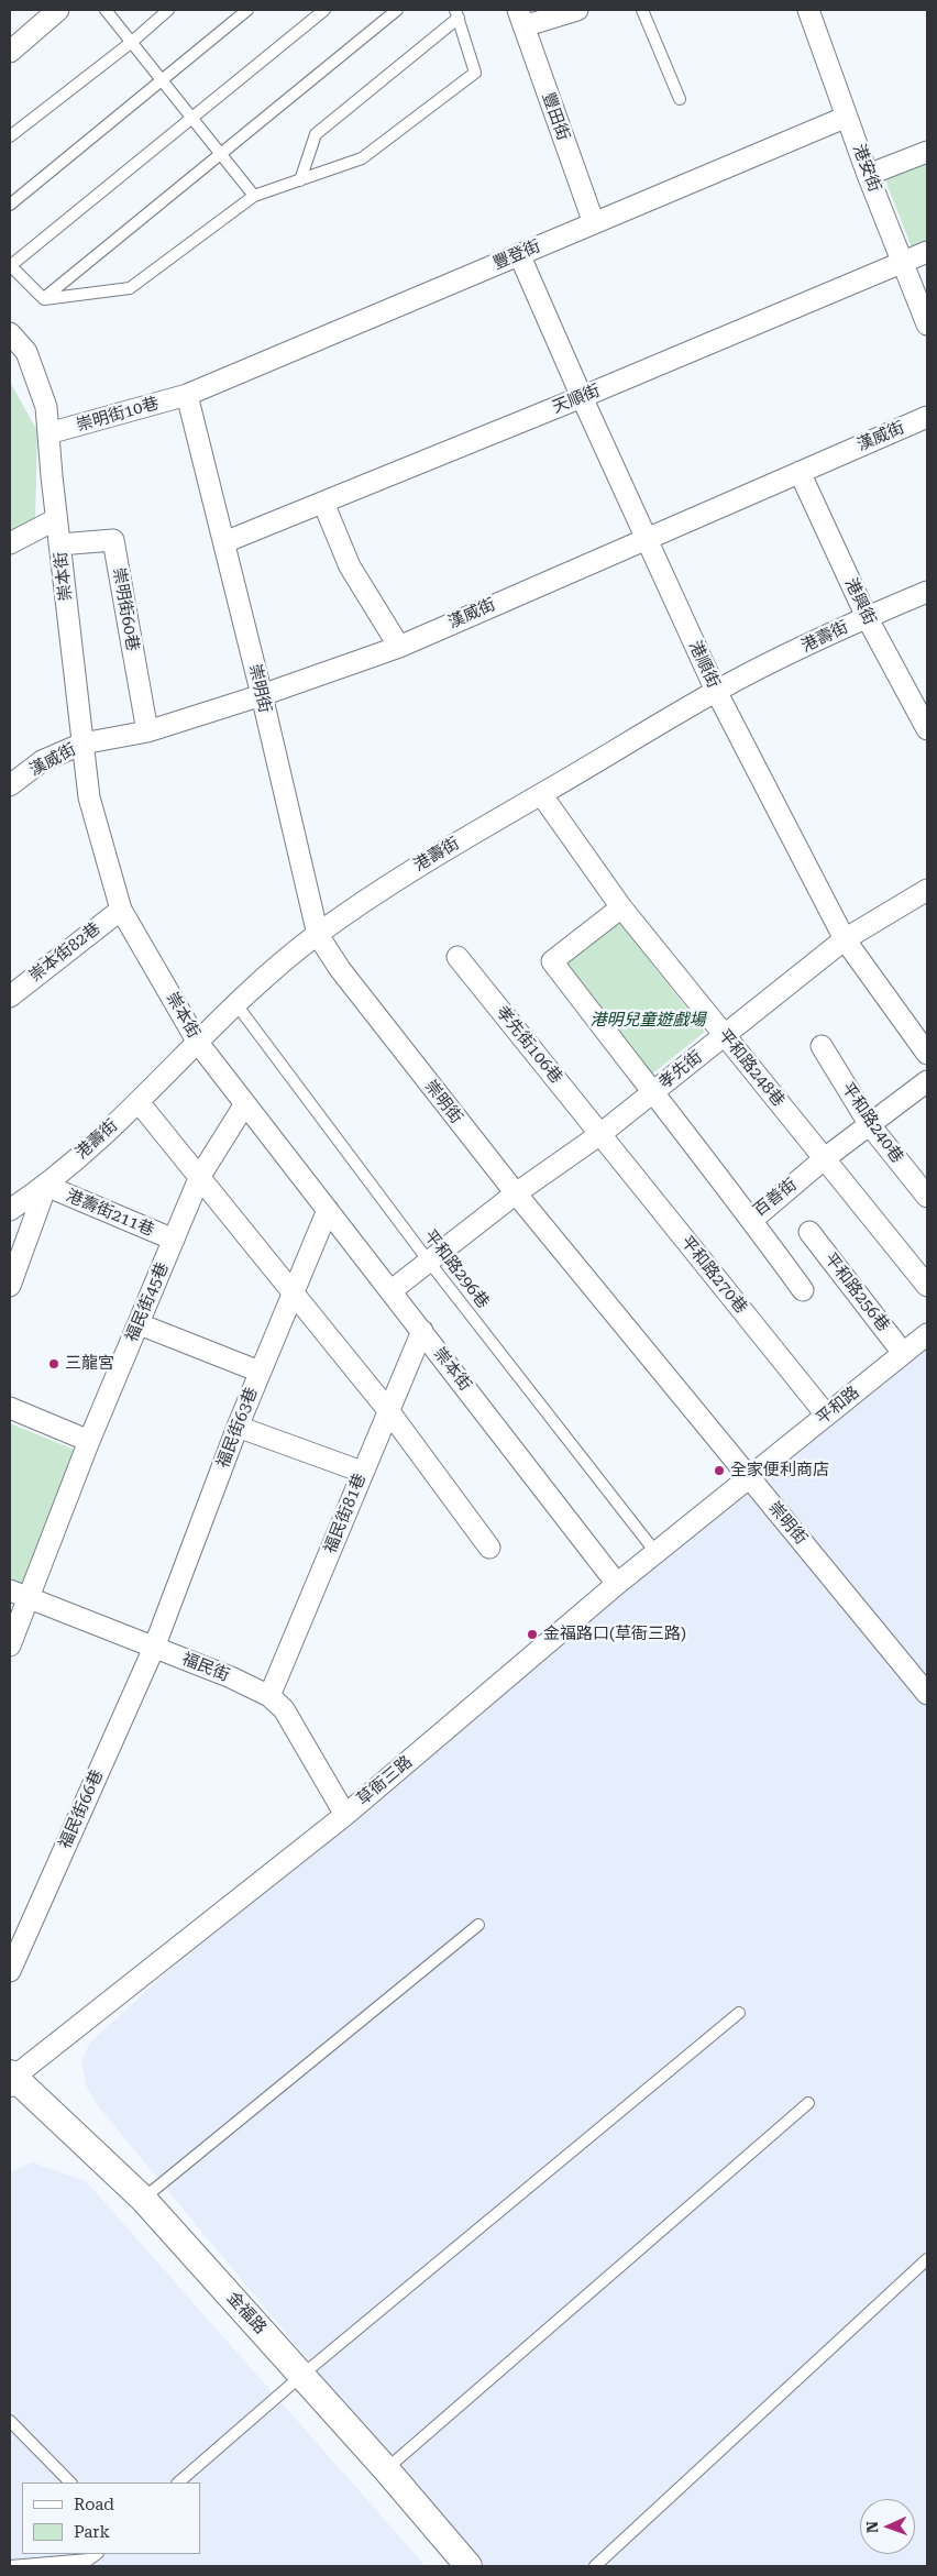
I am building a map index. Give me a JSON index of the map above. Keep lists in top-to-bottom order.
{
  "streets": {
    "street": [
      "豐田街",
      "港安街",
      "豐登街",
      "天順街",
      "崇明街10巷",
      "漢威街",
      "崇本街",
      "港興街",
      "崇明街60巷",
      "港壽街",
      "港順街",
      "崇明街",
      "崇本街82巷",
      "孝先街106巷",
      "平和路248巷",
      "孝先街",
      "平和路240巷",
      "百善街",
      "港壽街211巷",
      "平和路270巷",
      "平和路256巷",
      "福民街45巷",
      "平和路",
      "福民街63巷",
      "福民街81巷",
      "福民街",
      "草衙三路",
      "福民街66巷",
      "金福路"
    ],
    "lane": ["平和路296巷"]
  },
  "crossings": [
    ["豐田街", "豐登街"],
    ["港安街", "豐登街"],
    ["港安街", "天順街"],
    ["豐登街", "崇明街10巷"],
    ["豐登街", "港順街"],
    ["豐登街", "崇明街"],
    ["天順街", "港順街"],
    ["天順街", "崇明街"],
    ["崇明街10巷", "崇本街"],
    ["崇明街10巷", "崇明街"],
    ["漢威街", "崇本街"],
    ["漢威街", "港興街"],
    ["漢威街", "崇明街60巷"],
    ["漢威街", "港順街"],
    ["漢威街", "崇明街"],
    ["崇本街", "崇明街60巷"],
    ["崇本街", "港壽街"],
    ["崇本街", "崇本街82巷"],
    ["崇本街", "孝先街"],
    ["崇本街", "福民街45巷"],
    ["崇本街", "福民街63巷"],
    ["崇本街", "福民街81巷"],
    ["崇本街", "草衙三路"],
    ["港興街", "港壽街"],
    ["港壽街", "港順街"],
    ["港壽街", "崇明街"],
    ["港壽街", "平和路248巷"],
    ["港壽街", "港壽街211巷"],
    ["港壽街", "平和路296巷"],
    ["港順街", "孝先街"],
    ["崇明街", "孝先街"],
    ["崇明街", "平和路"],
    ["崇明街", "草衙三路"],
    ["孝先街106巷", "孝先街"],
    ["孝先街106巷", "平和路270巷"],
    ["平和路248巷", "孝先街"],
    ["平和路248巷", "百善街"],
    ["孝先街", "百善街"],
    ["孝先街", "平和路296巷"],
    ["孝先街", "平和路270巷"],
    ["平和路240巷", "百善街"],
    ["港壽街211巷", "福民街45巷"],
    ["平和路296巷", "草衙三路"],
    ["平和路270巷", "平和路"],
    ["平和路256巷", "平和路"],
    ["福民街45巷", "福民街"],
    ["平和路", "草衙三路"],
    ["福民街63巷", "福民街"],
    ["福民街63巷", "福民街66巷"],
    ["福民街81巷", "福民街"],
    ["福民街", "草衙三路"],
    ["福民街", "福民街66巷"],
    ["草衙三路", "金福路"]
  ],
  "parks": ["港明兒童遊戲場"],
  "places": ["三龍宮", "全家便利商店", "金福路口(草衙三路)"],
  "legend": ["Road", "Park"],
  "north": "left"
}
